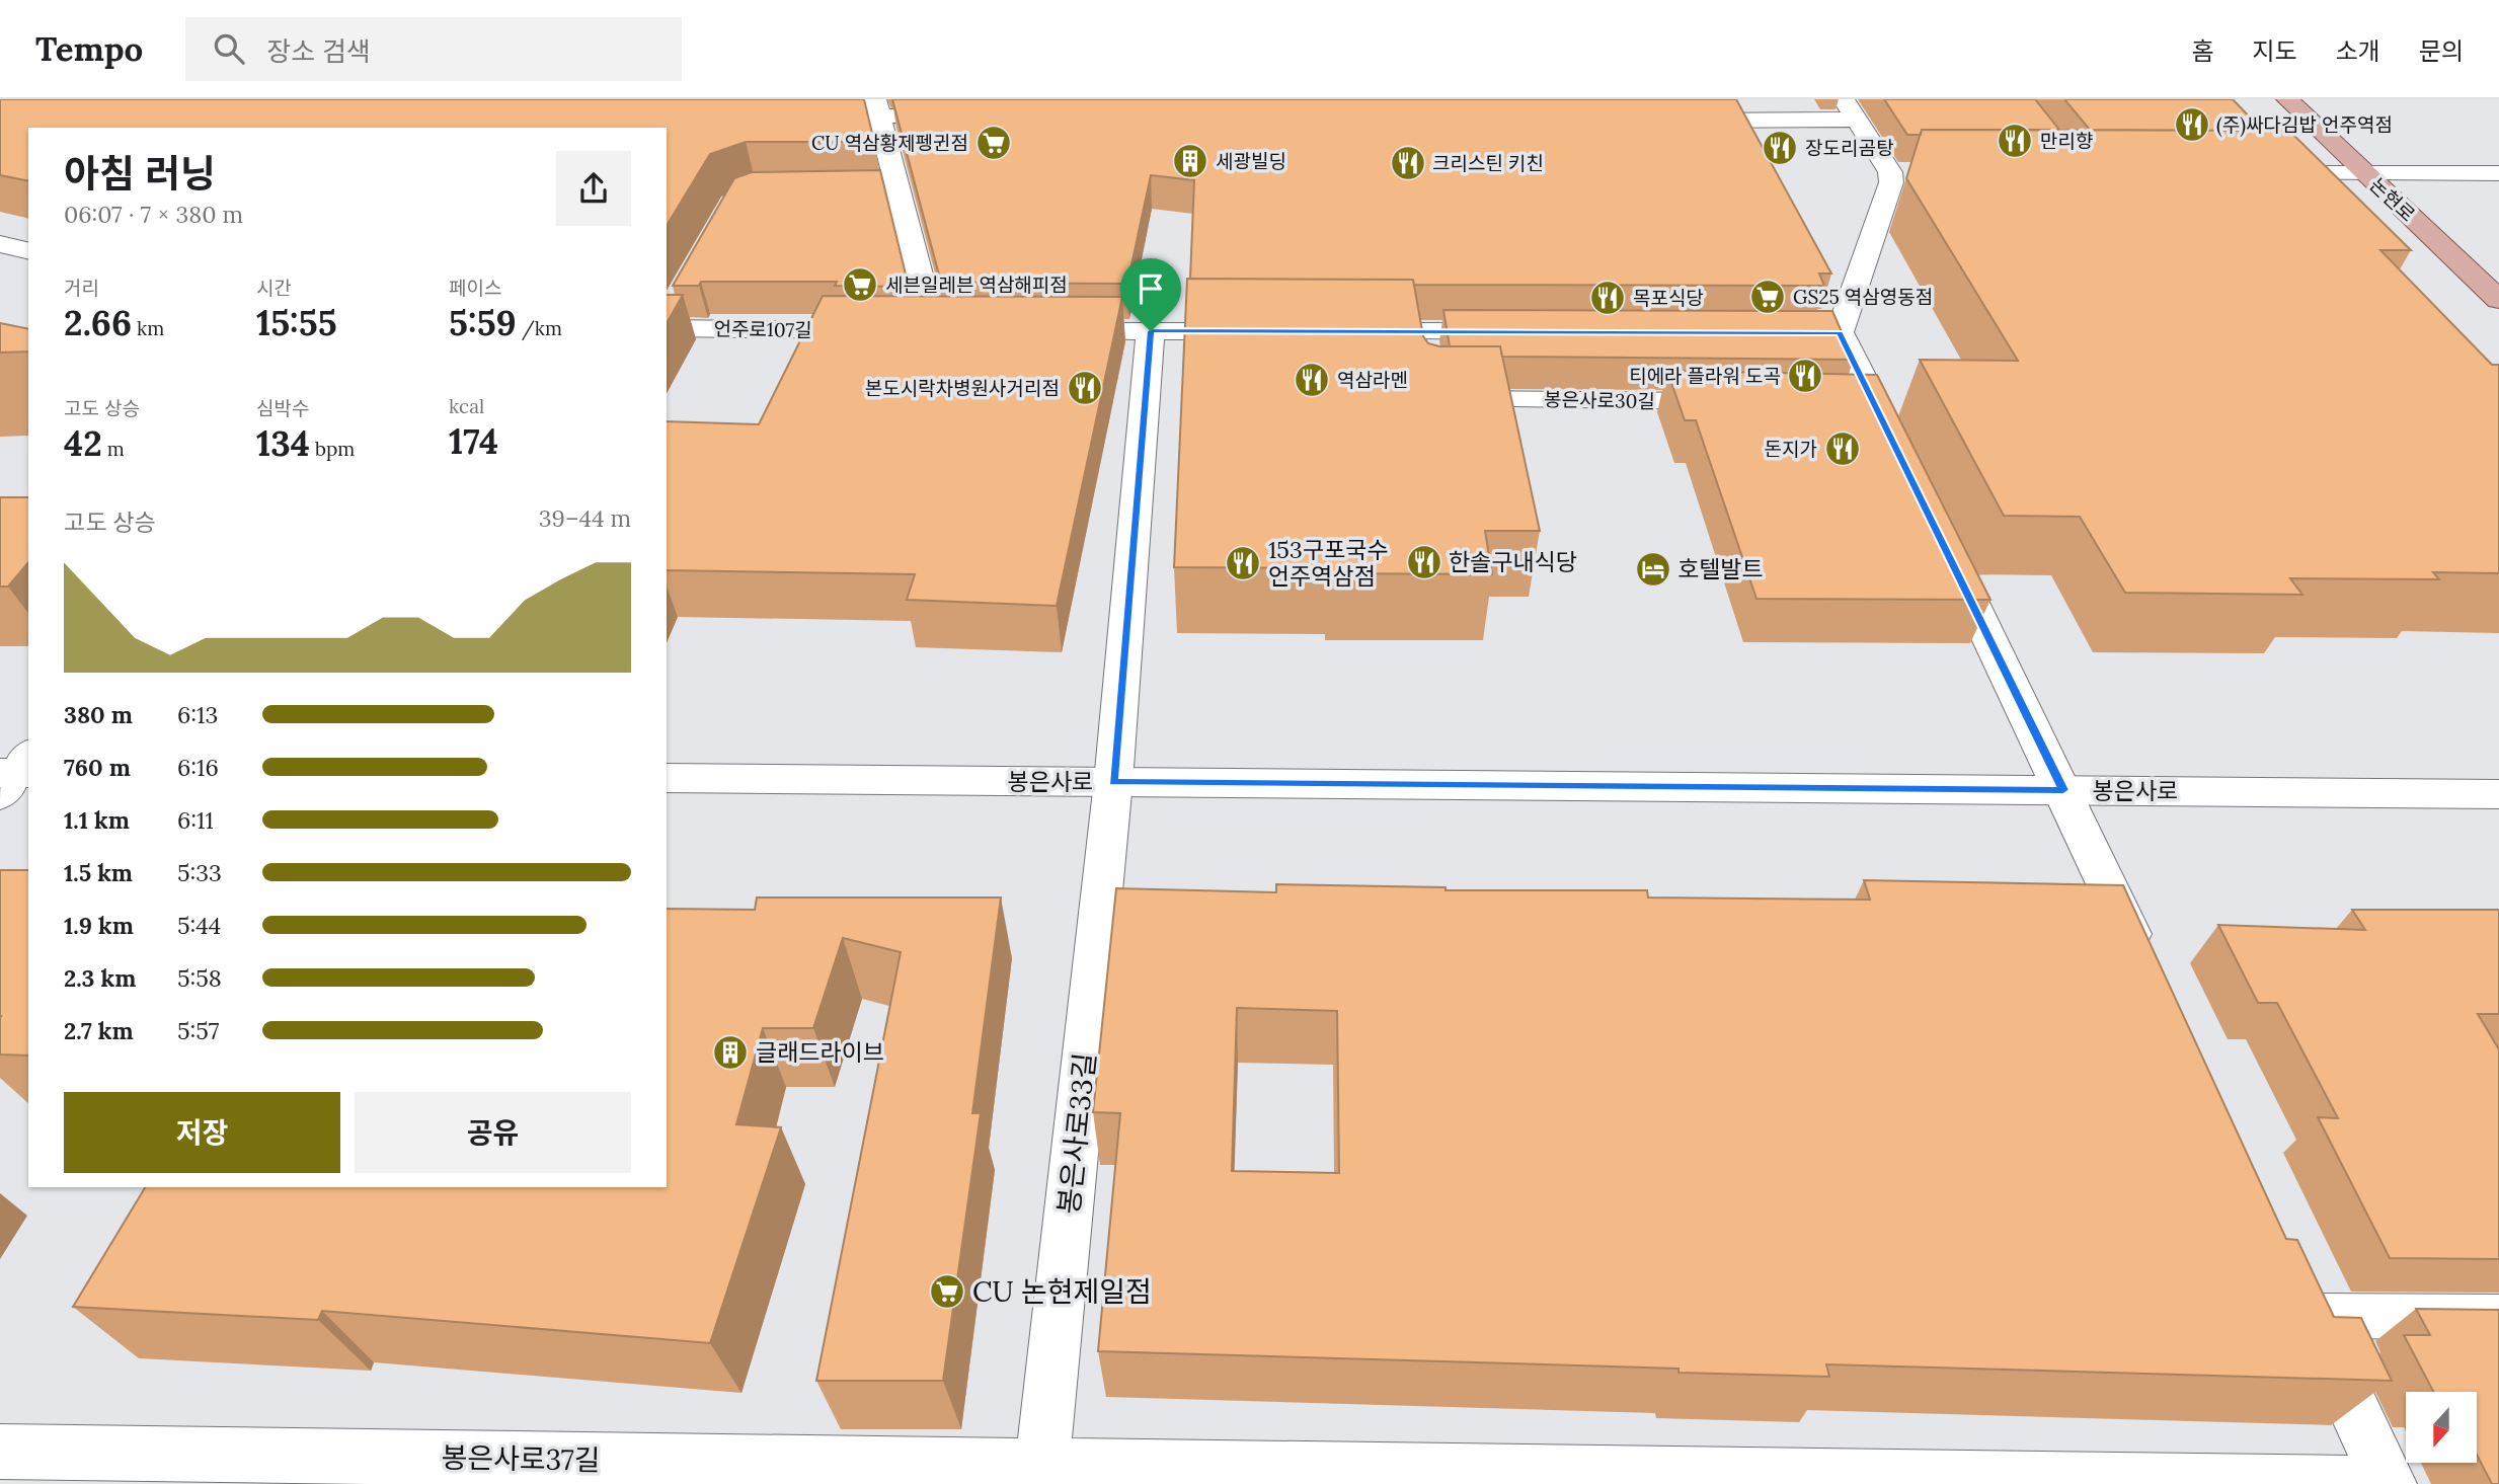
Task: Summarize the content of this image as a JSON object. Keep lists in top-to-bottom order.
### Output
{
  "streets": {
    "main road": ["논현로"],
    "street": [
      "언주로107길",
      "봉은사로",
      "봉은사로33길",
      "봉은사로37길"
    ],
    "lane": ["봉은사로30길"]
  },
  "crossings": [
    ["봉은사로", "봉은사로33길"],
    ["봉은사로33길", "봉은사로37길"]
  ],
  "places": {
    "restaurant": [
      "(주)싸다김밥 언주역점",
      "만리향",
      "장도리곰탕",
      "크리스틴 키친",
      "목포식당",
      "티에라 플라워 도곡",
      "역삼라멘",
      "본도시락차병원사거리점",
      "돈지가",
      "한솔구내식당",
      "153구포국수 언주역삼점"
    ],
    "supermarket": [
      "CU 역삼황제펭귄점",
      "세븐일레븐 역삼해피점",
      "GS25 역삼영동점",
      "CU 논현제일점"
    ],
    "building": ["세광빌딩", "글래드라이브"],
    "hotel": ["호텔발트"]
  },
  "north": "bottom",
  "page": {
    "header": "Tempo",
    "search": "장소 검색",
    "nav": [
      "홈",
      "지도",
      "소개",
      "문의"
    ],
    "heading": ["아침 러닝", "06:07 · 7 × 380 m"],
    "stats": [
      ["거리", "2.66 km"],
      ["시간", "15:55"],
      ["페이스", "5:59 /km"],
      ["고도 상승", "42 m"],
      ["심박수", "134 bpm"],
      ["kcal", "174"]
    ],
    "chart": ["고도 상승", "39–44 m"],
    "list": [
      {
        "name": "380 m",
        "note": "6:13"
      },
      {
        "name": "760 m",
        "note": "6:16"
      },
      {
        "name": "1.1 km",
        "note": "6:11"
      },
      {
        "name": "1.5 km",
        "note": "5:33"
      },
      {
        "name": "1.9 km",
        "note": "5:44"
      },
      {
        "name": "2.3 km",
        "note": "5:58"
      },
      {
        "name": "2.7 km",
        "note": "5:57"
      }
    ],
    "buttons": ["저장", "공유"]
  }
}
